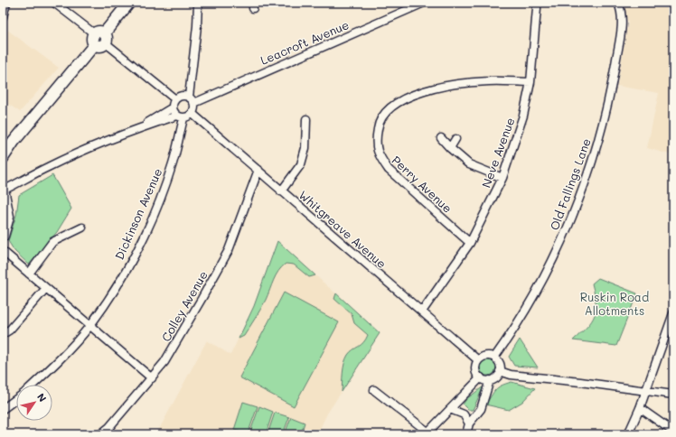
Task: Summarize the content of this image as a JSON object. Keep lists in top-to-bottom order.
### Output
{
  "streets": {
    "street": [
      "Leacroft Avenue",
      "Neve Avenue",
      "Perry Avenue",
      "Old Fallings Lane",
      "Dickinson Avenue",
      "Whitgreave Avenue",
      "Colley Avenue"
    ]
  },
  "crossings": [
    ["Leacroft Avenue", "Dickinson Avenue"],
    ["Leacroft Avenue", "Whitgreave Avenue"],
    ["Neve Avenue", "Perry Avenue"],
    ["Neve Avenue", "Whitgreave Avenue"],
    ["Old Fallings Lane", "Whitgreave Avenue"],
    ["Dickinson Avenue", "Whitgreave Avenue"],
    ["Whitgreave Avenue", "Colley Avenue"]
  ],
  "parks": ["Ruskin Road Allotments"],
  "north": "top right"
}
